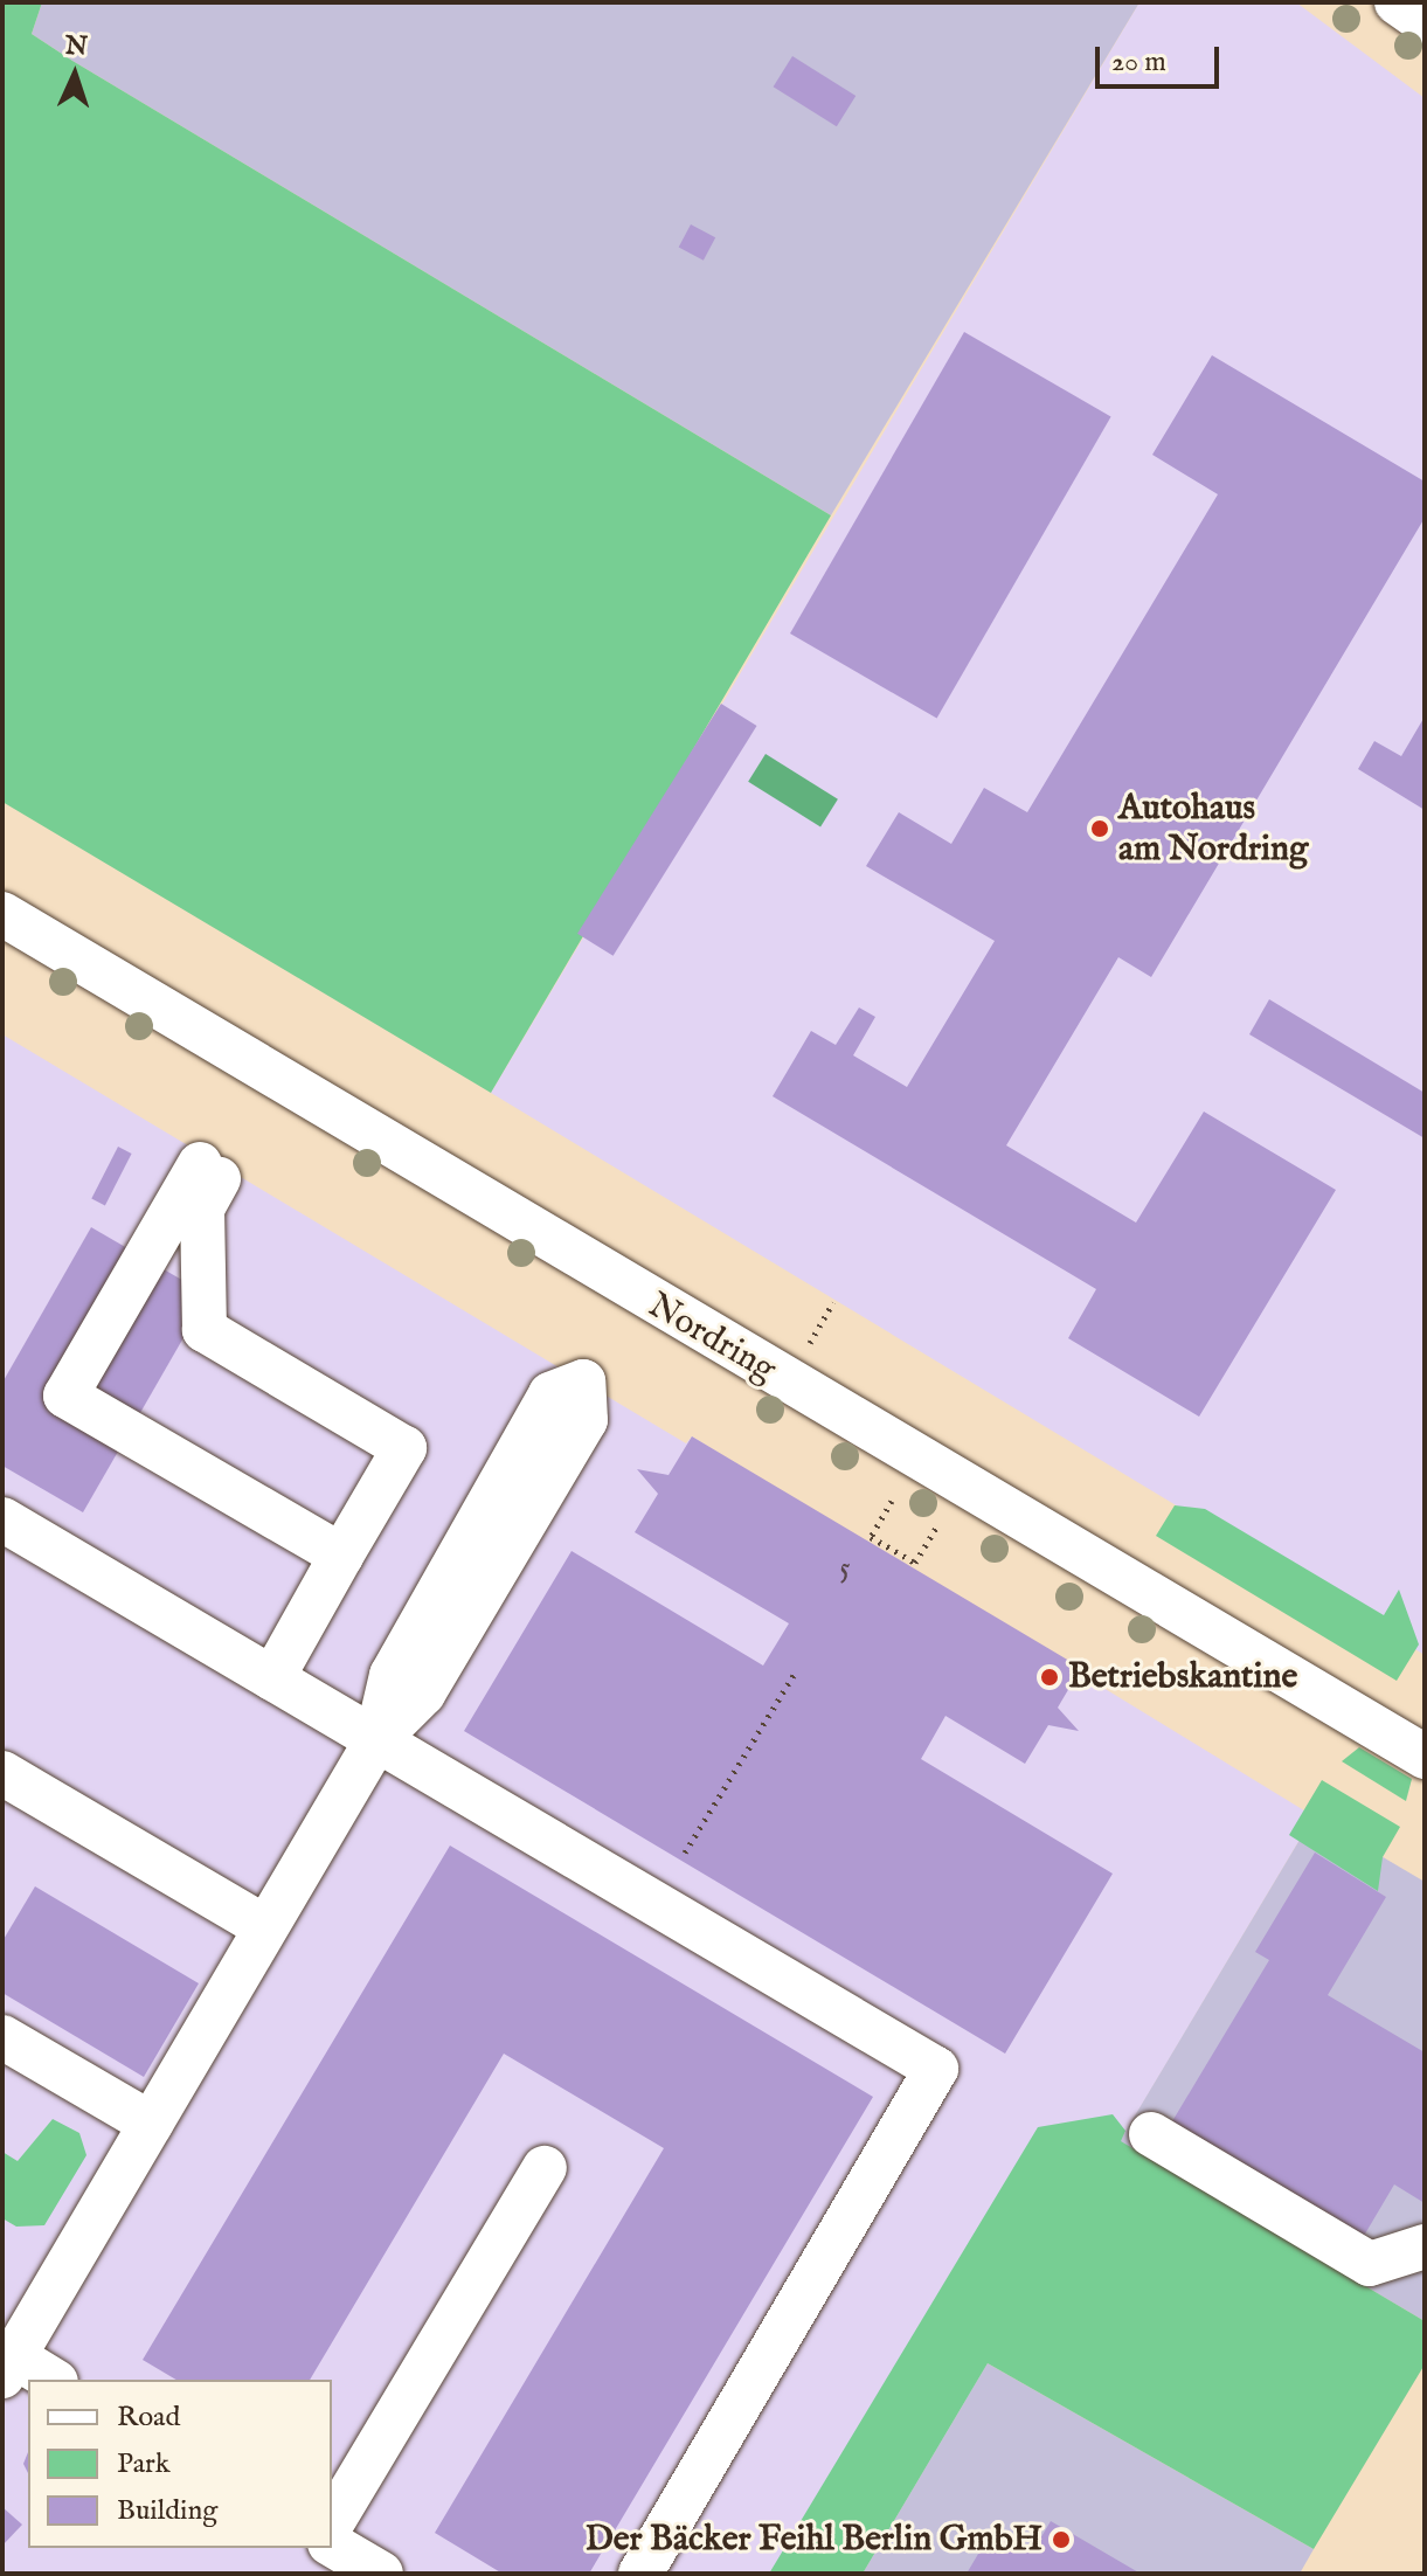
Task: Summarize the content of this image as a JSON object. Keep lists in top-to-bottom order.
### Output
{
  "streets": {
    "street": ["Nordring"]
  },
  "places": ["Autohaus am Nordring", "Betriebskantine", "Der Bäcker Feihl Berlin GmbH"],
  "house_numbers": ["5"],
  "legend": ["Road", "Park", "Building"],
  "scale_bar": "20 m",
  "north": "top"
}
